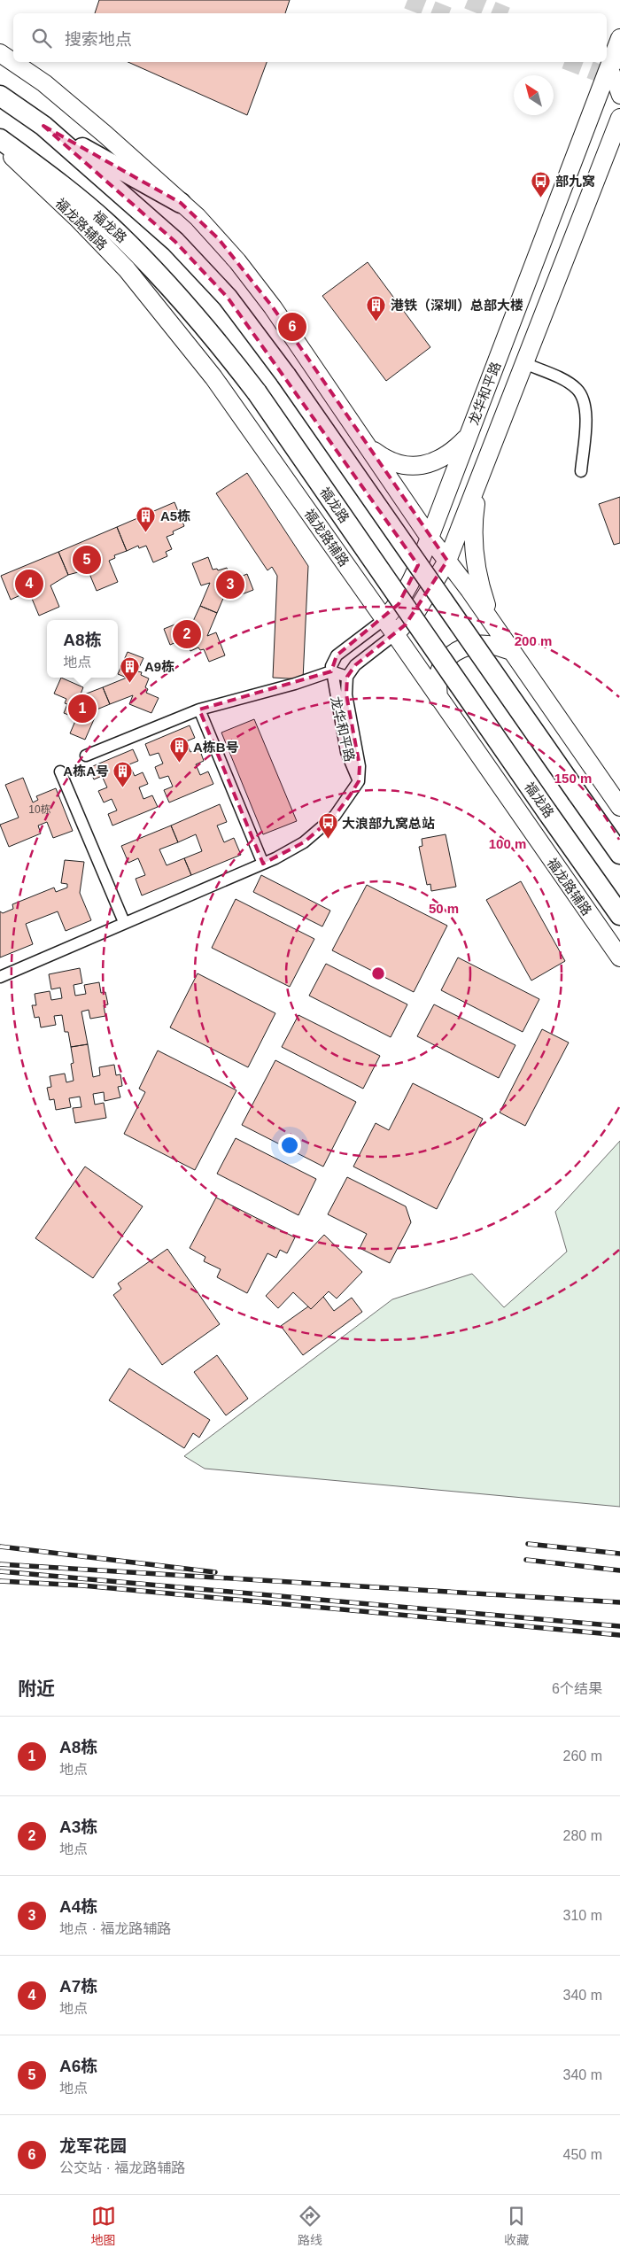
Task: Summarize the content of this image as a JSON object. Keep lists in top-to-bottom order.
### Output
{
  "streets": {
    "highway": ["福龙路"],
    "main road": ["福龙路辅路", "龙华和平路"]
  },
  "crossings": [
    ["福龙路辅路", "龙华和平路"]
  ],
  "places": {
    "bus stop": ["部九窝", "大浪部九窝总站"],
    "building": [
      "港铁（深圳）总部大楼",
      "A5栋",
      "A9栋",
      "A栋B号",
      "A栋A号"
    ]
  },
  "house_numbers": ["10栋"],
  "north": "top left",
  "page": {
    "search": "搜索地点",
    "pins": [
      "6",
      "5",
      "4",
      "3",
      "2",
      "1"
    ],
    "popup": ["A8栋", "地点"],
    "heading": ["附近", "6个结果"],
    "list": [
      {
        "mark": "1",
        "name": "A8栋",
        "note": "地点",
        "value": "260 m"
      },
      {
        "mark": "2",
        "name": "A3栋",
        "note": "地点",
        "value": "280 m"
      },
      {
        "mark": "3",
        "name": "A4栋",
        "note": "地点 · 福龙路辅路",
        "value": "310 m"
      },
      {
        "mark": "4",
        "name": "A7栋",
        "note": "地点",
        "value": "340 m"
      },
      {
        "mark": "5",
        "name": "A6栋",
        "note": "地点",
        "value": "340 m"
      },
      {
        "mark": "6",
        "name": "龙军花园",
        "note": "公交站 · 福龙路辅路",
        "value": "450 m"
      }
    ],
    "nav": ["地图", "路线", "收藏"]
  },
  "rings": [
    "200 m",
    "150 m",
    "100 m",
    "50 m"
  ]
}
